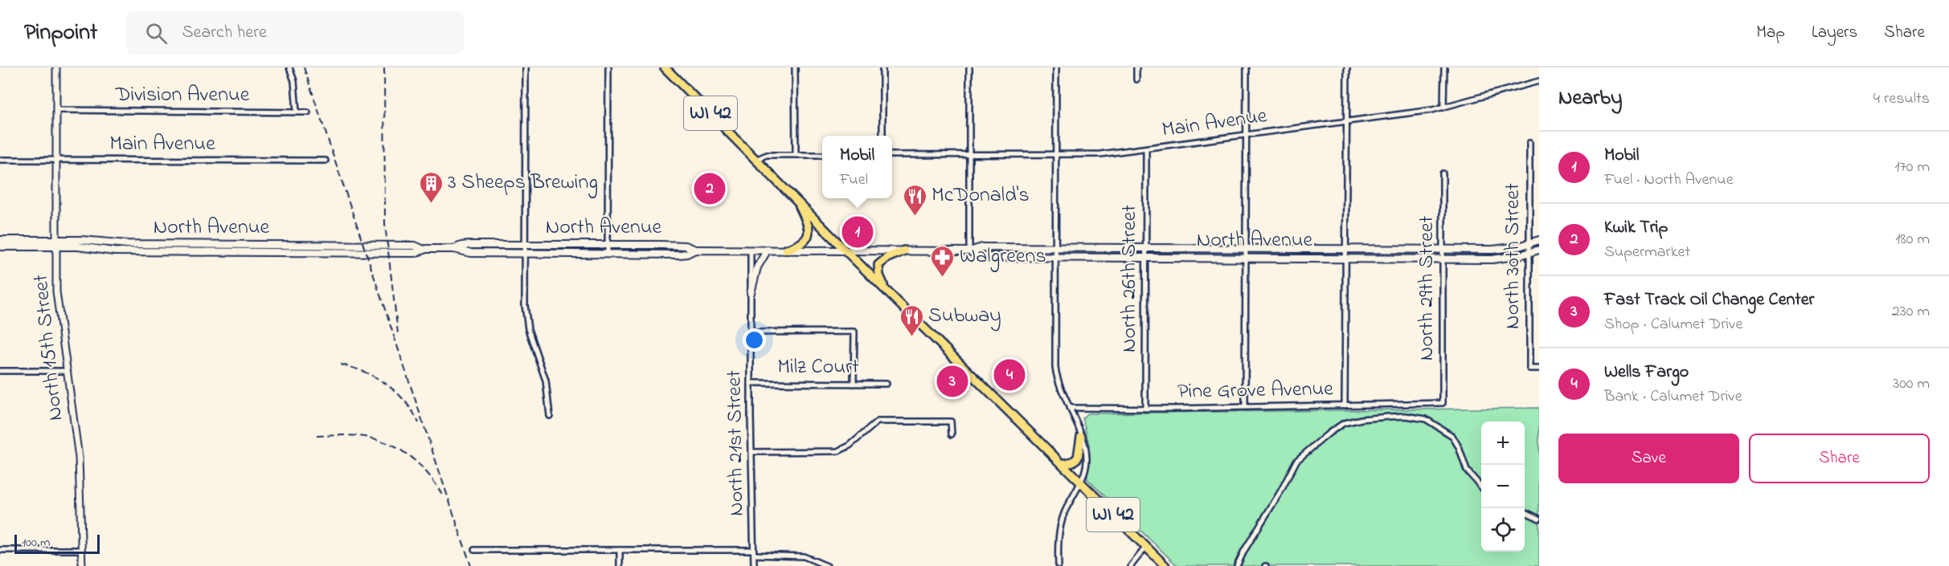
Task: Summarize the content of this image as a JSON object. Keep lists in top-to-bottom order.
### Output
{
  "streets": {
    "main road": ["WI 42", "North Avenue"],
    "street": [
      "Division Avenue",
      "Main Avenue",
      "North 30th Street",
      "North 26th Street",
      "North 29th Street",
      "North 15th Street",
      "Milz Court",
      "Pine Grove Avenue",
      "North 21st Street"
    ]
  },
  "crossings": [
    ["Division Avenue", "North 15th Street"],
    ["WI 42", "North Avenue"],
    ["Main Avenue", "North 26th Street"],
    ["Main Avenue", "North 15th Street"],
    ["North Avenue", "North 30th Street"],
    ["North Avenue", "North 26th Street"],
    ["North Avenue", "North 29th Street"],
    ["North Avenue", "North 15th Street"],
    ["North Avenue", "North 21st Street"],
    ["North 26th Street", "Pine Grove Avenue"],
    ["North 29th Street", "Pine Grove Avenue"],
    ["Milz Court", "North 21st Street"]
  ],
  "places": {
    "building": ["3 Sheeps Brewing"],
    "restaurant": ["McDonald's", "Subway"],
    "pharmacy": ["Walgreens"]
  },
  "scale_bar": "100 m",
  "page": {
    "header": "Pinpoint",
    "search": "Search here",
    "nav": ["Map", "Layers", "Share"],
    "heading": ["Nearby", "4 results"],
    "list": [
      {
        "mark": "1",
        "name": "Mobil",
        "note": "Fuel · North Avenue",
        "value": "170 m"
      },
      {
        "mark": "2",
        "name": "Kwik Trip",
        "note": "Supermarket",
        "value": "180 m"
      },
      {
        "mark": "3",
        "name": "Fast Track Oil Change Center",
        "note": "Shop · Calumet Drive",
        "value": "230 m"
      },
      {
        "mark": "4",
        "name": "Wells Fargo",
        "note": "Bank · Calumet Drive",
        "value": "300 m"
      }
    ],
    "popup": ["Mobil", "Fuel"],
    "pins": [
      "2",
      "1",
      "4",
      "3"
    ],
    "buttons": ["Save", "Share"],
    "map_buttons": ["+", "−"],
    "scale": "100 m"
  }
}
